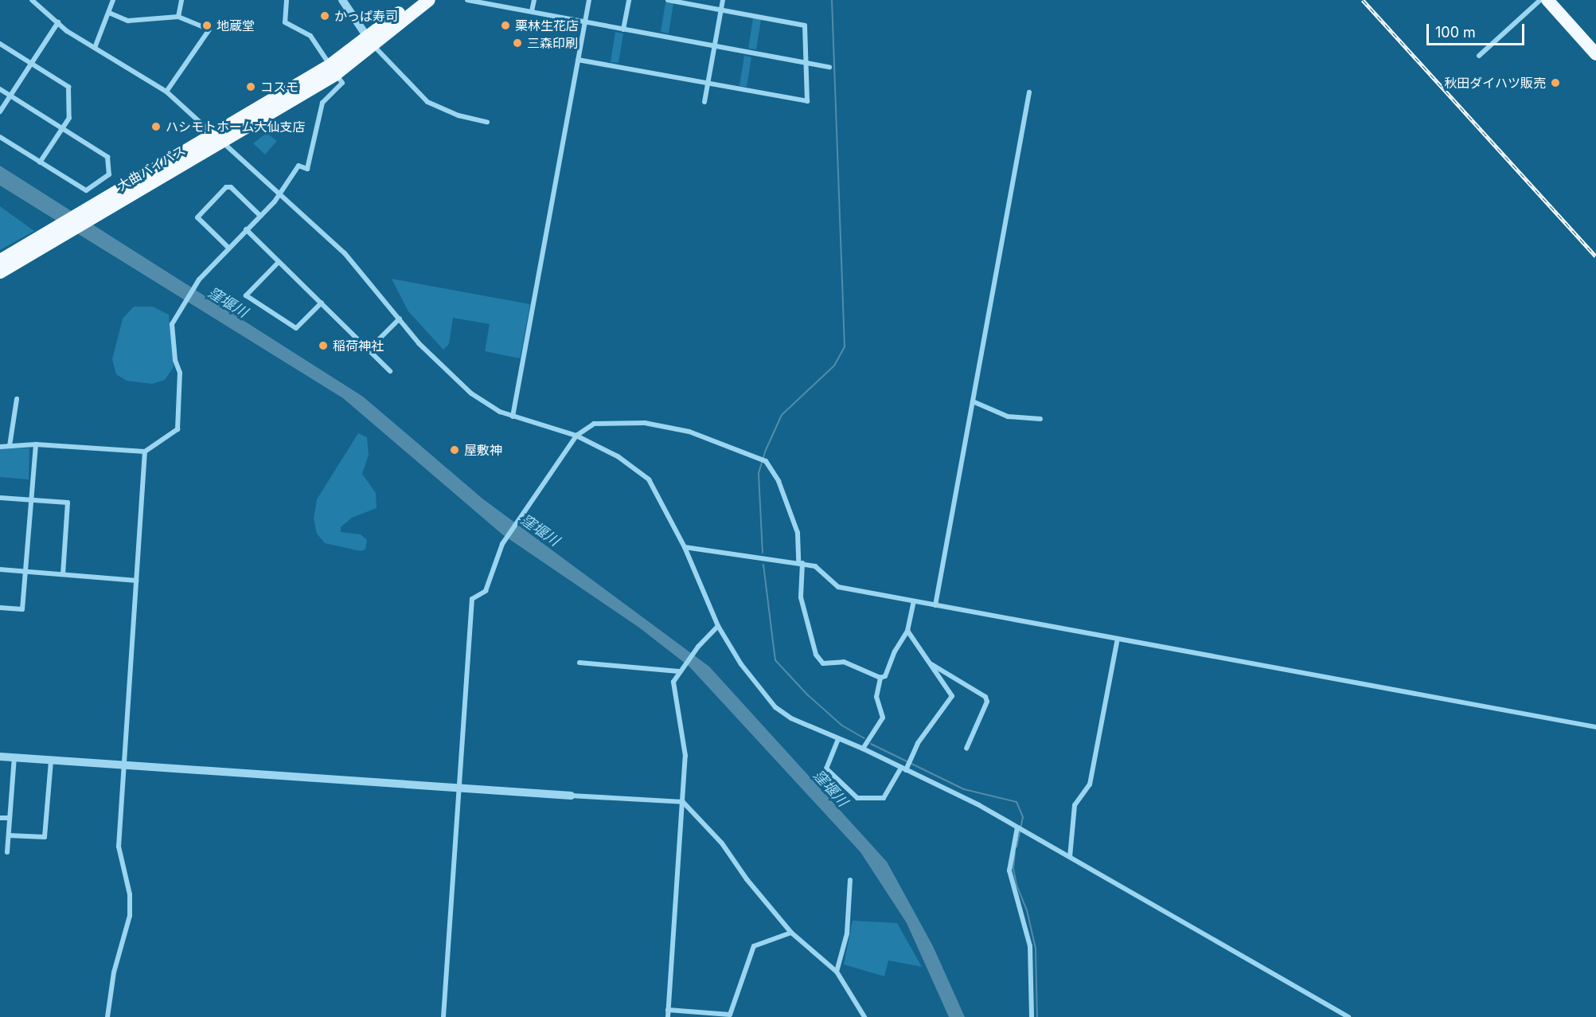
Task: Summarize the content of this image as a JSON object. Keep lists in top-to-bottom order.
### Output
{
  "streets": {
    "highway": ["大曲バイパス"]
  },
  "water": ["窪堰川"],
  "places": [
    "かっぱ寿司",
    "地蔵堂",
    "栗林生花店",
    "三森印刷",
    "秋田ダイハツ販売",
    "コスモ",
    "ハシモトホーム大仙支店",
    "稲荷神社",
    "屋敷神"
  ],
  "scale_bar": "100 m"
}
